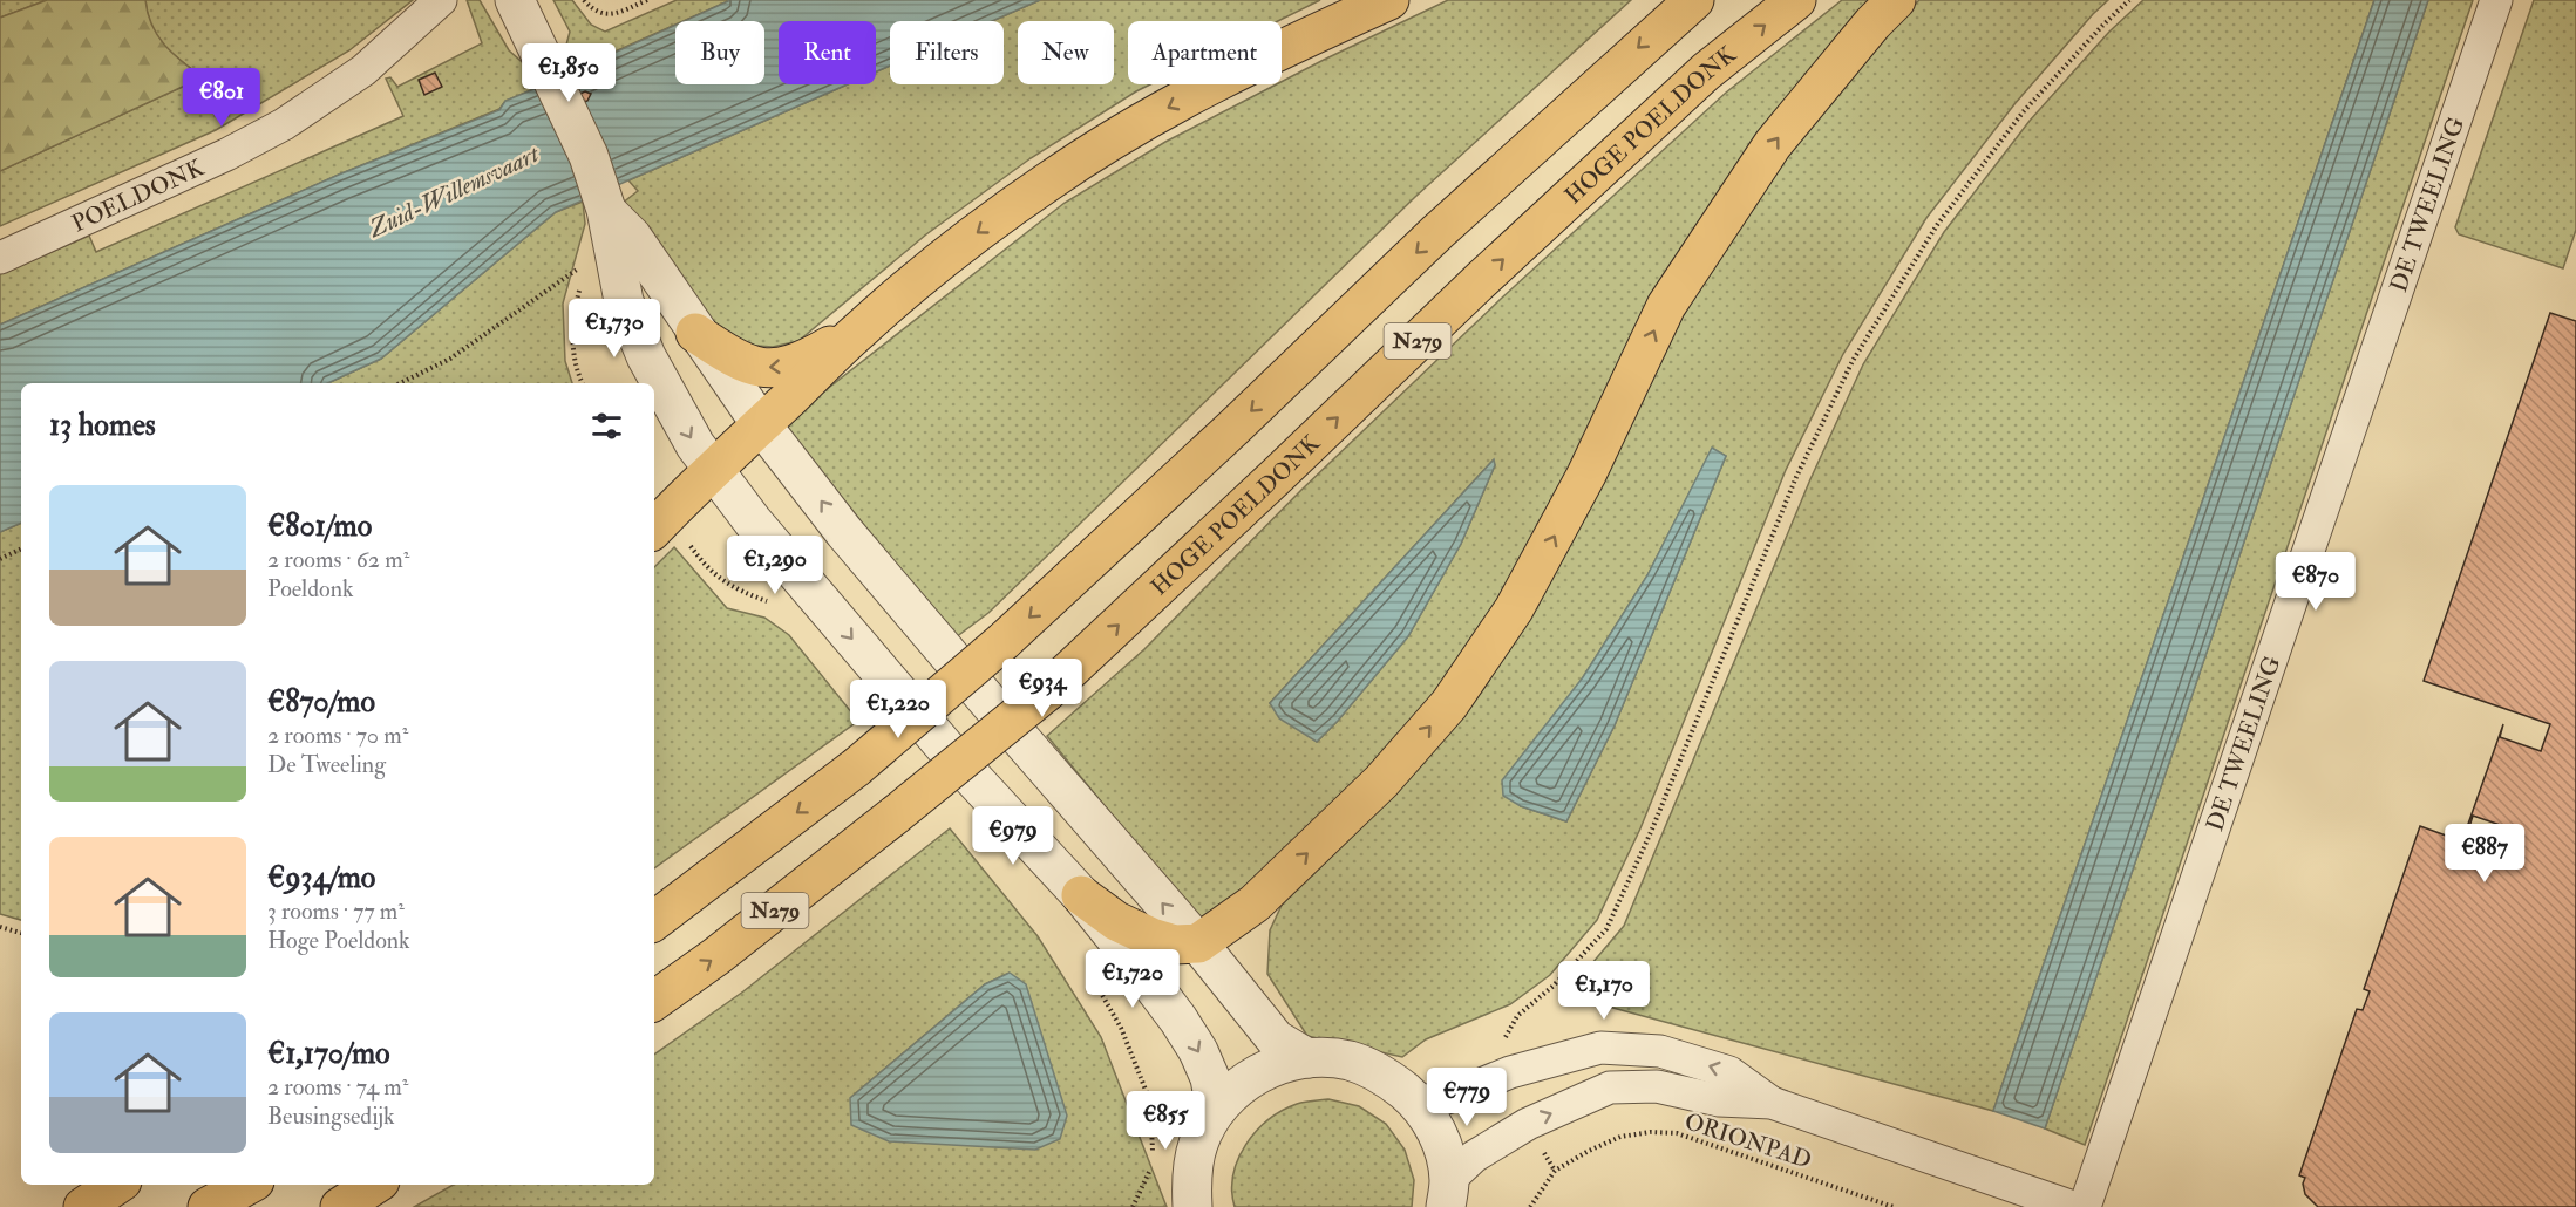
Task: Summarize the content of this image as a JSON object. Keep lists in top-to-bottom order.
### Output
{
  "streets": {
    "highway": ["HOGE POELDONK", "N279"],
    "street": ["POELDONK", "DE TWEELING"],
    "path": ["ORIONPAD"]
  },
  "water": ["Zuid-Willemsvaart"],
  "page": {
    "chip": [
      "Buy",
      "Rent",
      "Filters",
      "New",
      "Apartment"
    ],
    "price": [
      "€1,850",
      "€801",
      "€1,730",
      "€1,290",
      "€870",
      "€934",
      "€1,220",
      "€979",
      "€887",
      "€1,720",
      "€1,170",
      "€779",
      "€855"
    ],
    "heading": "13 homes",
    "list": [
      {
        "name": "€801/mo",
        "note": "2 rooms · 62 m² · Poeldonk"
      },
      {
        "name": "€870/mo",
        "note": "2 rooms · 70 m² · De Tweeling"
      },
      {
        "name": "€934/mo",
        "note": "3 rooms · 77 m² · Hoge Poeldonk"
      },
      {
        "name": "€1,170/mo",
        "note": "2 rooms · 74 m² · Beusingsedijk"
      }
    ]
  }
}
